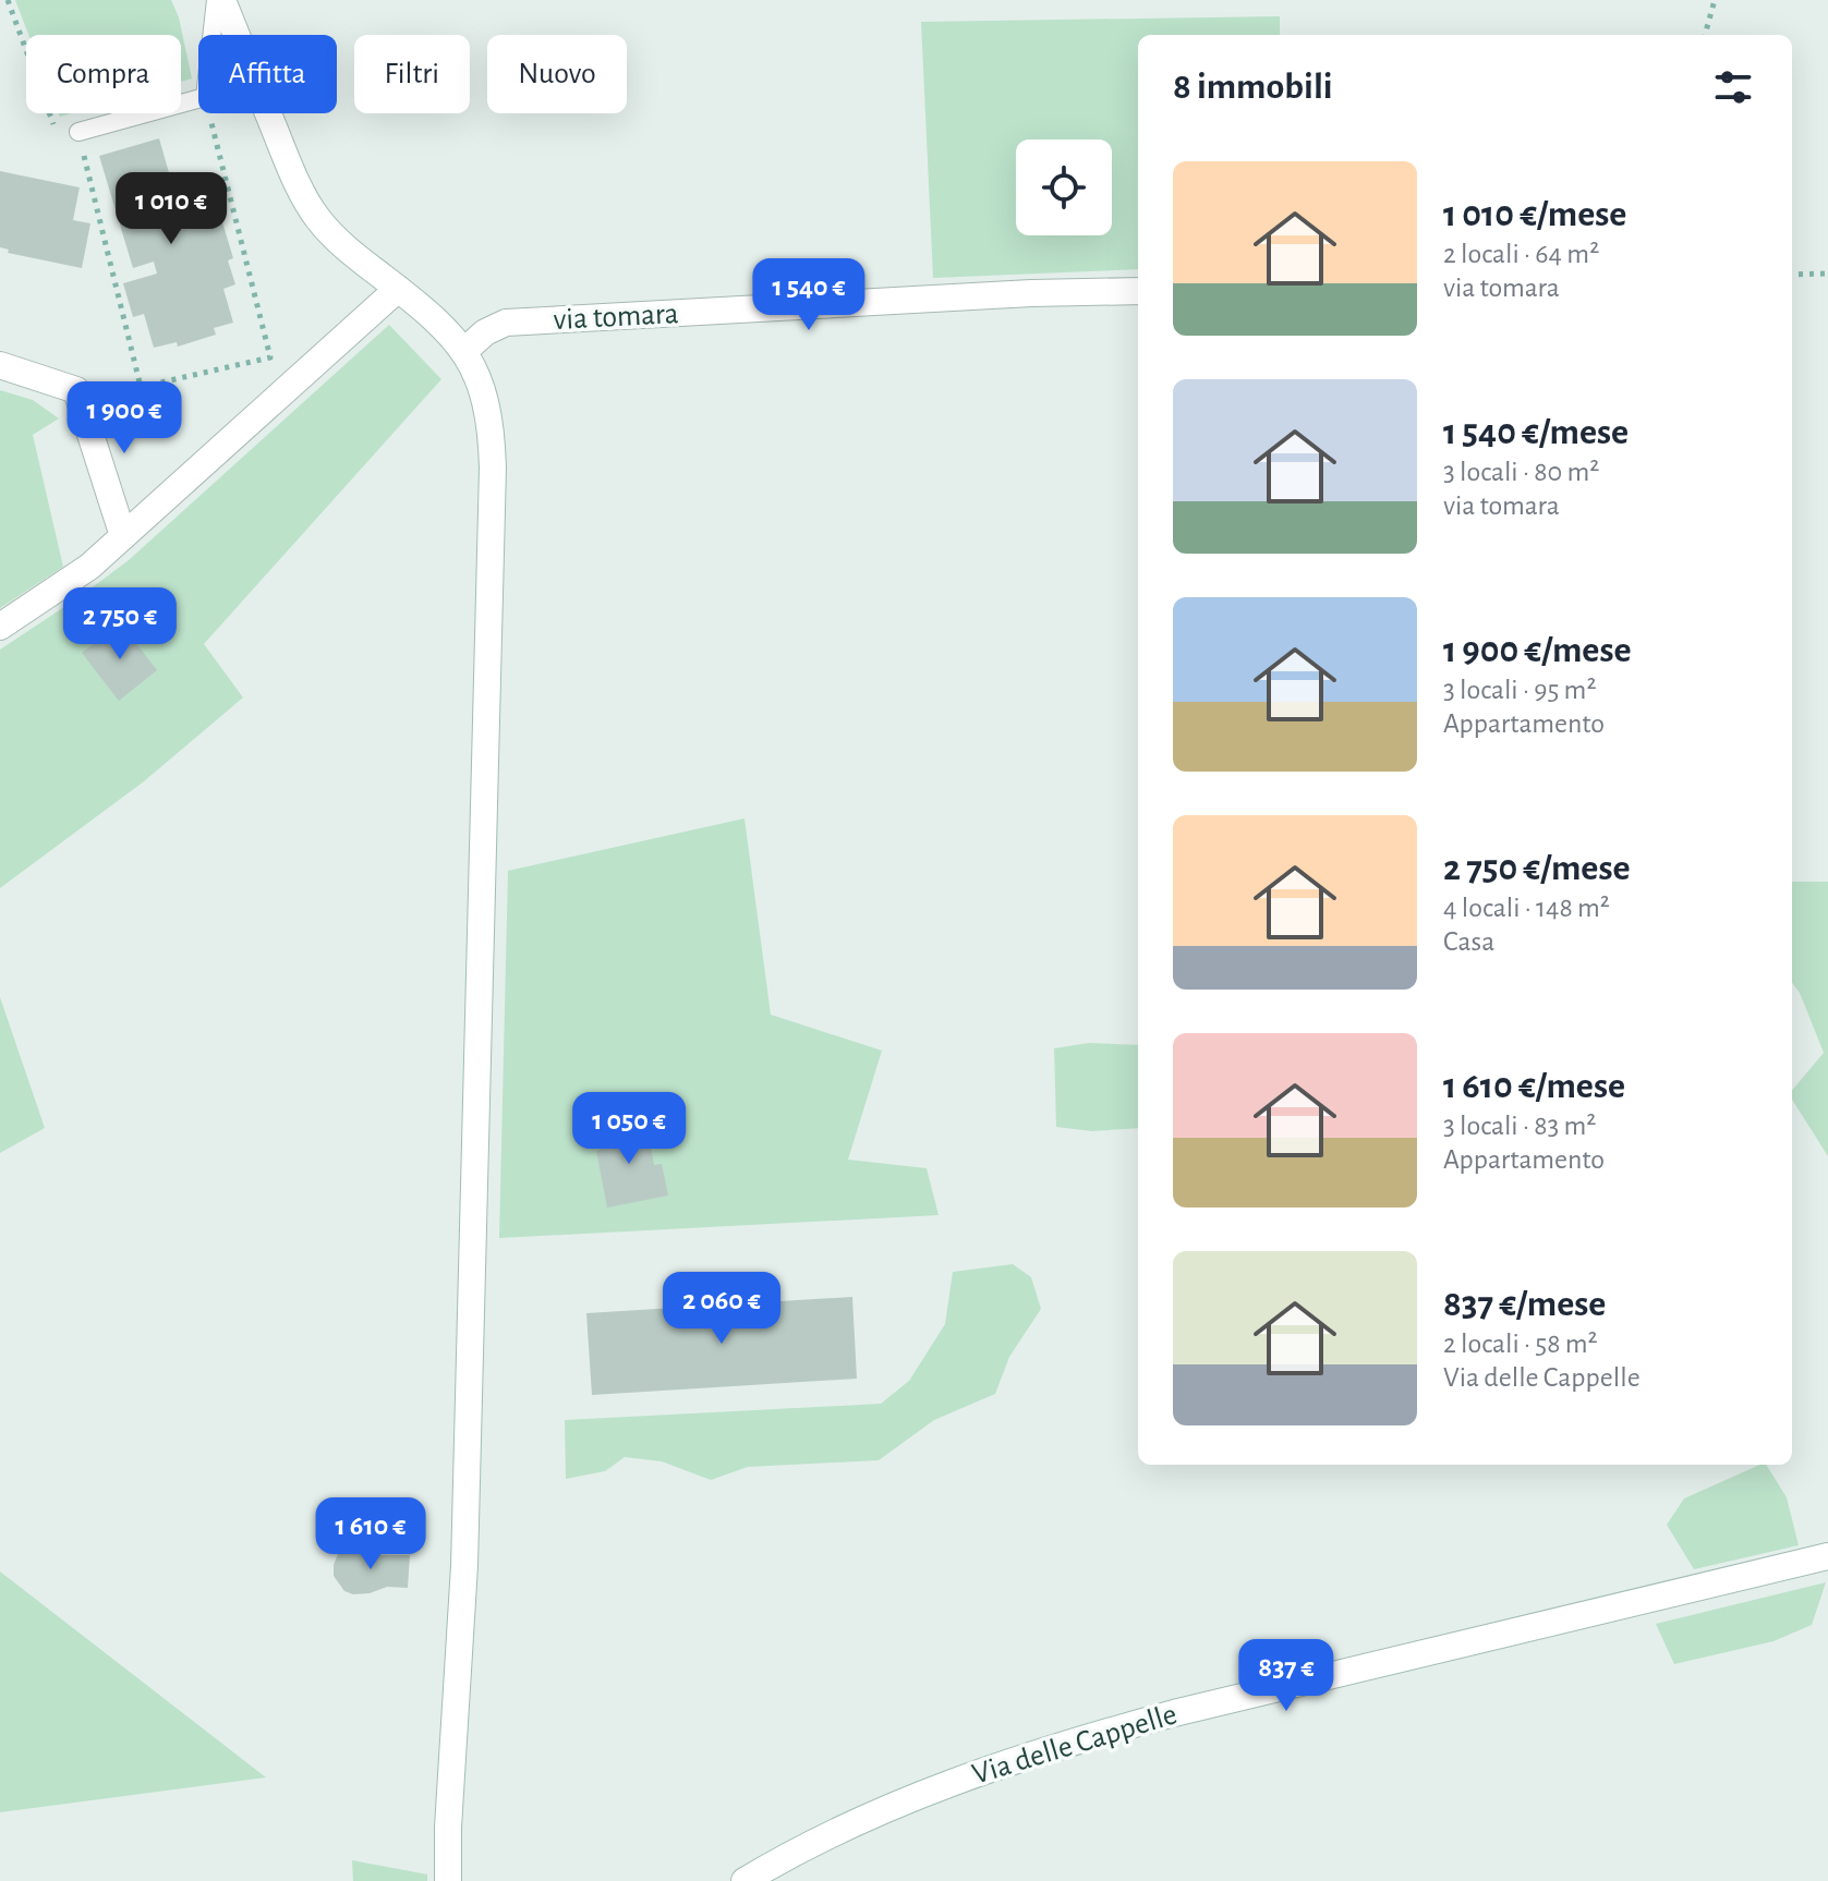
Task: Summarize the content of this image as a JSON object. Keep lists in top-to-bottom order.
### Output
{
  "streets": {
    "street": ["via tomara", "Via delle Cappelle"]
  },
  "page": {
    "chip": [
      "Compra",
      "Affitta",
      "Filtri",
      "Nuovo"
    ],
    "heading": "8 immobili",
    "list": [
      {
        "name": "1 010 €/mese",
        "note": "2 locali · 64 m² · via tomara"
      },
      {
        "name": "1 540 €/mese",
        "note": "3 locali · 80 m² · via tomara"
      },
      {
        "name": "1 900 €/mese",
        "note": "3 locali · 95 m² · Appartamento"
      },
      {
        "name": "2 750 €/mese",
        "note": "4 locali · 148 m² · Casa"
      },
      {
        "name": "1 610 €/mese",
        "note": "3 locali · 83 m² · Appartamento"
      },
      {
        "name": "837 €/mese",
        "note": "2 locali · 58 m² · Via delle Cappelle"
      }
    ],
    "price": [
      "1 010 €",
      "1 540 €",
      "1 900 €",
      "2 750 €",
      "1 050 €",
      "2 060 €",
      "1 610 €",
      "837 €"
    ]
  }
}
